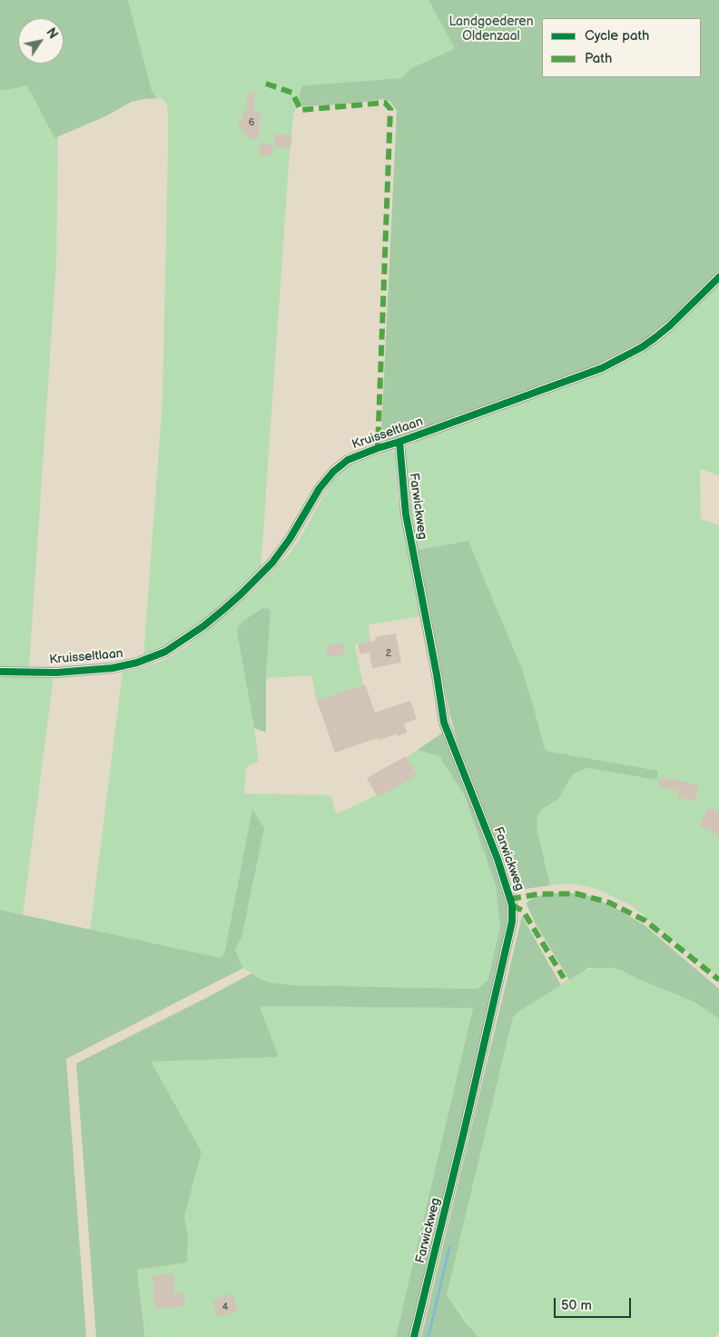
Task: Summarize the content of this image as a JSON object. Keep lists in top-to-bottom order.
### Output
{
  "streets": {
    "street": ["Kruisseltlaan", "Farwickweg"]
  },
  "crossings": [
    ["Kruisseltlaan", "Farwickweg"]
  ],
  "parks": ["Landgoederen Oldenzaal"],
  "house_numbers": ["6", "2", "4"],
  "legend": ["Cycle path", "Path"],
  "scale_bar": "50 m",
  "north": "top right"
}
